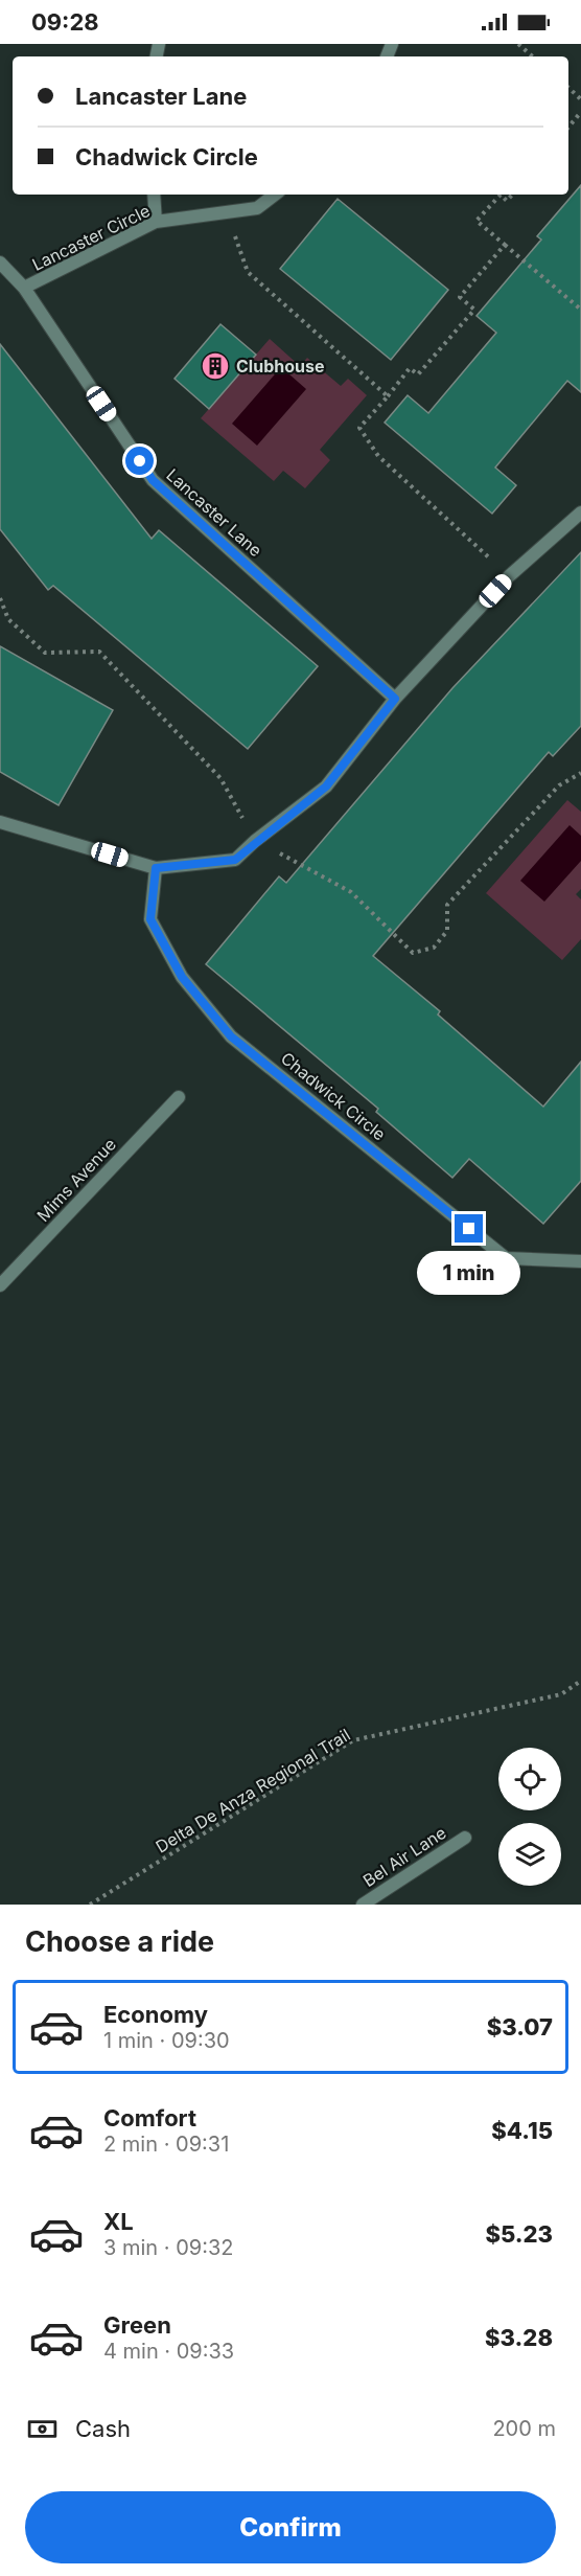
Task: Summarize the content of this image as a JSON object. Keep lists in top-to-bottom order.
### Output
{
  "streets": {
    "street": [
      "Lancaster Circle",
      "Lancaster Lane",
      "Chadwick Circle",
      "Mims Avenue",
      "Bel Air Lane"
    ],
    "path": ["Delta De Anza Regional Trail"]
  },
  "crossings": [
    ["Lancaster Circle", "Lancaster Lane"]
  ],
  "places": {
    "building": ["Clubhouse"]
  },
  "page": {
    "status": "09:28",
    "banner": ["Lancaster Lane", "Chadwick Circle"],
    "bubble": "1 min",
    "heading": "Choose a ride",
    "list": [
      {
        "name": "Economy",
        "note": "1 min · 09:30",
        "value": "$3.07"
      },
      {
        "name": "Comfort",
        "note": "2 min · 09:31",
        "value": "$4.15"
      },
      {
        "name": "XL",
        "note": "3 min · 09:32",
        "value": "$5.23"
      },
      {
        "name": "Green",
        "note": "4 min · 09:33",
        "value": "$3.28"
      }
    ],
    "pay": ["Cash", "200 m"],
    "buttons": "Confirm"
  }
}
